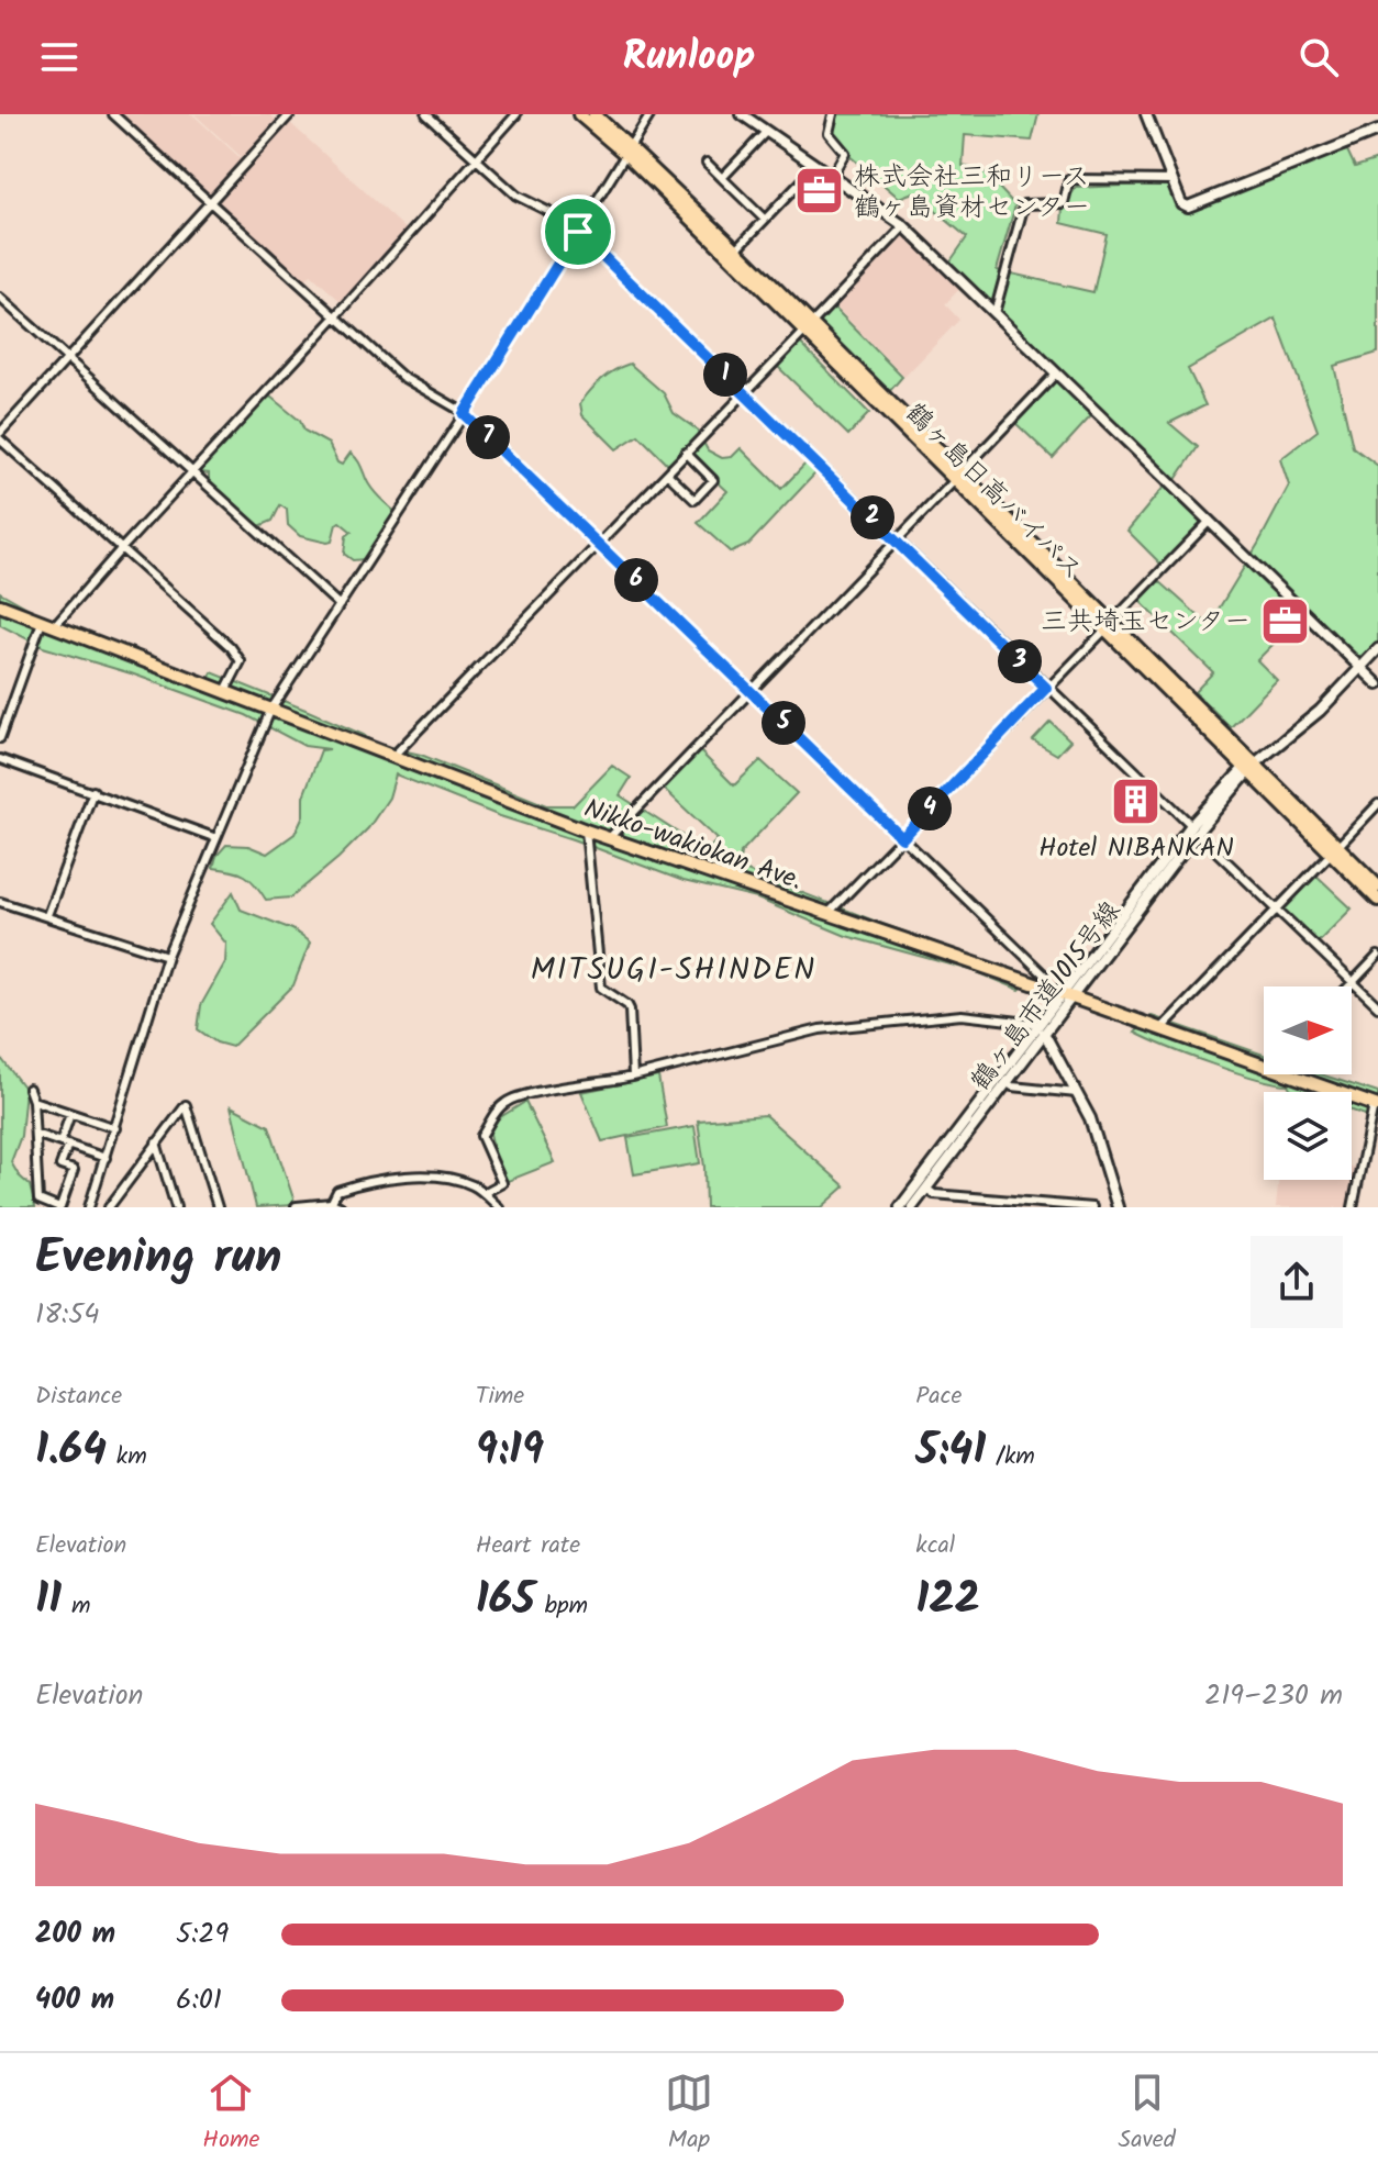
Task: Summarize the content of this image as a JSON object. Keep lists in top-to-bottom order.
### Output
{
  "streets": {
    "highway": ["鶴ヶ島日高バイパス", "Nikko-wakiokan Ave."],
    "street": ["鶴ヶ島市道1015号線"]
  },
  "crossings": [
    ["鶴ヶ島日高バイパス", "鶴ヶ島市道1015号線"],
    ["Nikko-wakiokan Ave.", "鶴ヶ島市道1015号線"]
  ],
  "districts": ["MITSUGI-SHINDEN"],
  "places": {
    "office": ["株式会社三和リース 鶴ヶ島資材センター", "三共埼玉センター"],
    "building": ["Hotel NIBANKAN"]
  },
  "north": "right",
  "page": {
    "header": "Runloop",
    "pins": [
      "1",
      "7",
      "2",
      "6",
      "3",
      "5",
      "4"
    ],
    "heading": ["Evening run", "18:54"],
    "stats": [
      ["Distance", "1.64 km"],
      ["Time", "9:19"],
      ["Pace", "5:41 /km"],
      ["Elevation", "11 m"],
      ["Heart rate", "165 bpm"],
      ["kcal", "122"]
    ],
    "chart": ["Elevation", "219–230 m"],
    "list": [
      {
        "name": "200 m",
        "note": "5:29"
      },
      {
        "name": "400 m",
        "note": "6:01"
      }
    ],
    "tabs": ["Home", "Map", "Saved"]
  }
}
